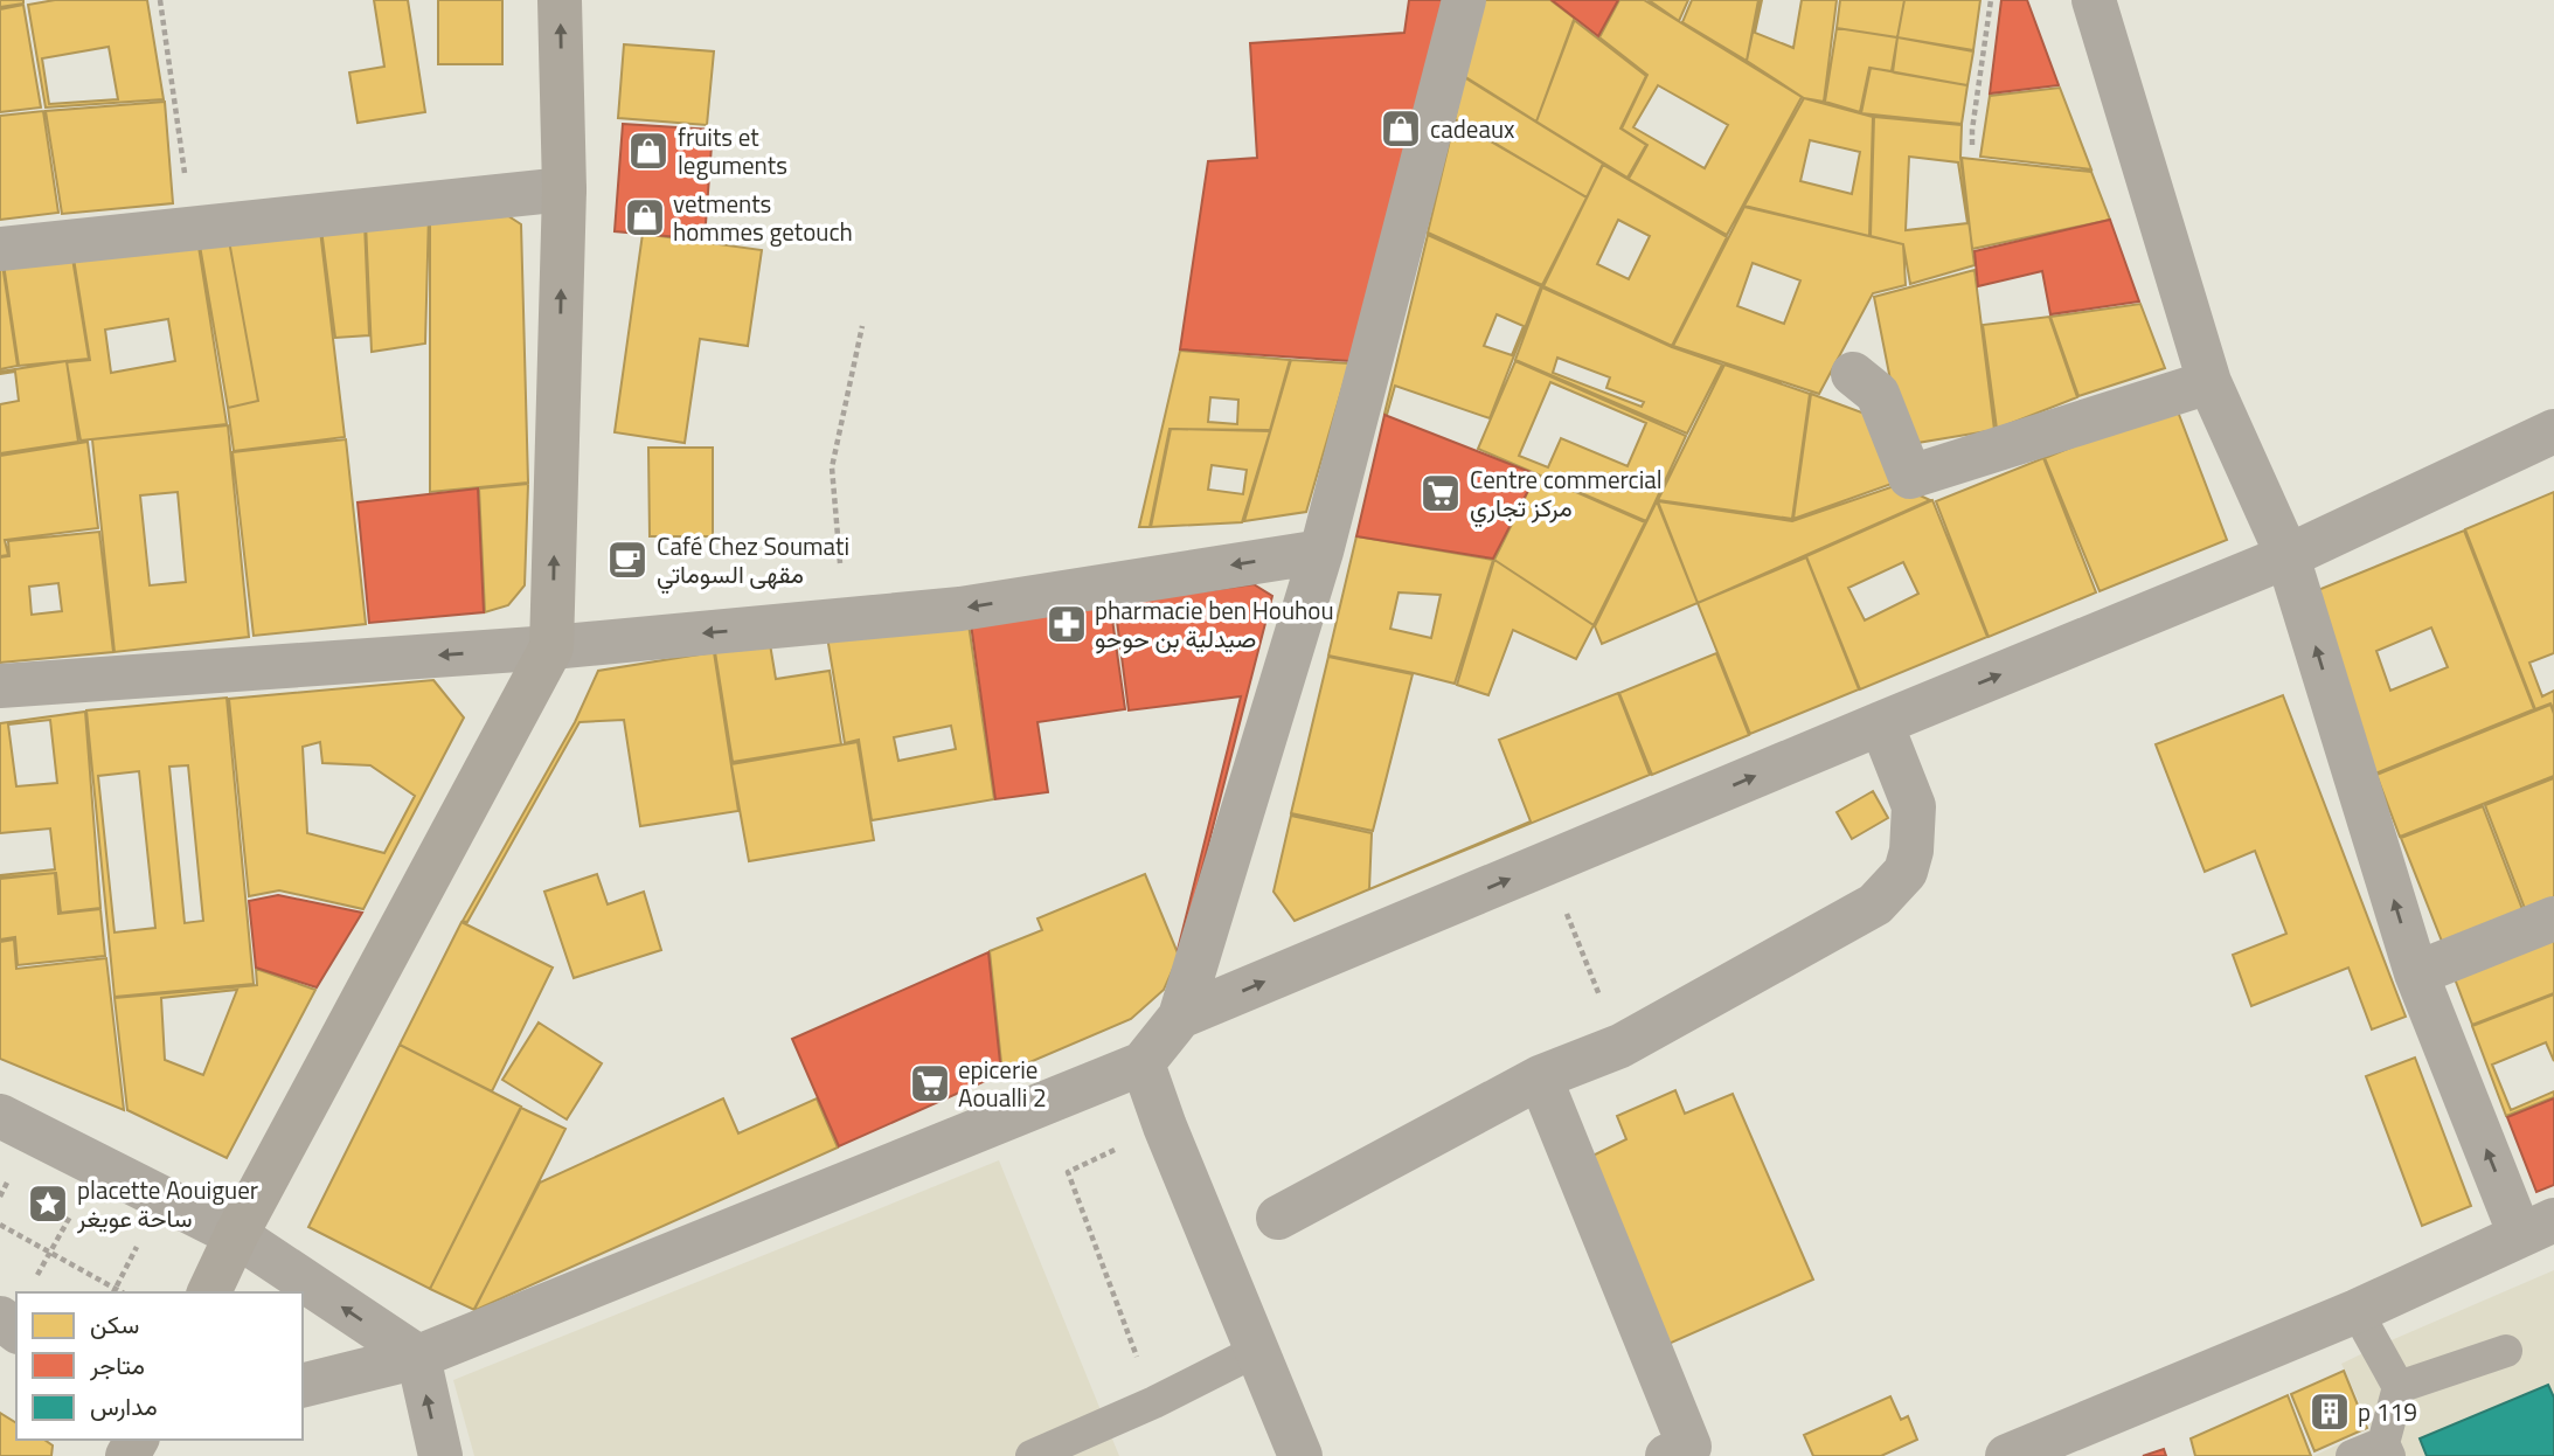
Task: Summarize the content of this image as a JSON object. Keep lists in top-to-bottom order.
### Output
{
  "places": {
    "shop": ["cadeaux", "fruits et leguments", "vetments hommes getouch"],
    "supermarket": ["Centre commercial مركز تجاري", "epicerie Aoualli 2"],
    "cafe": ["Café Chez Soumati مقهى السوماتي"],
    "pharmacy": ["pharmacie ben Houhou صيدلية بن حوحو"],
    "place": ["placette Aouiguer ساحة عويغر"],
    "building": ["p 119"]
  },
  "legend": ["سكن", "متاجر", "مدارس"]
}
